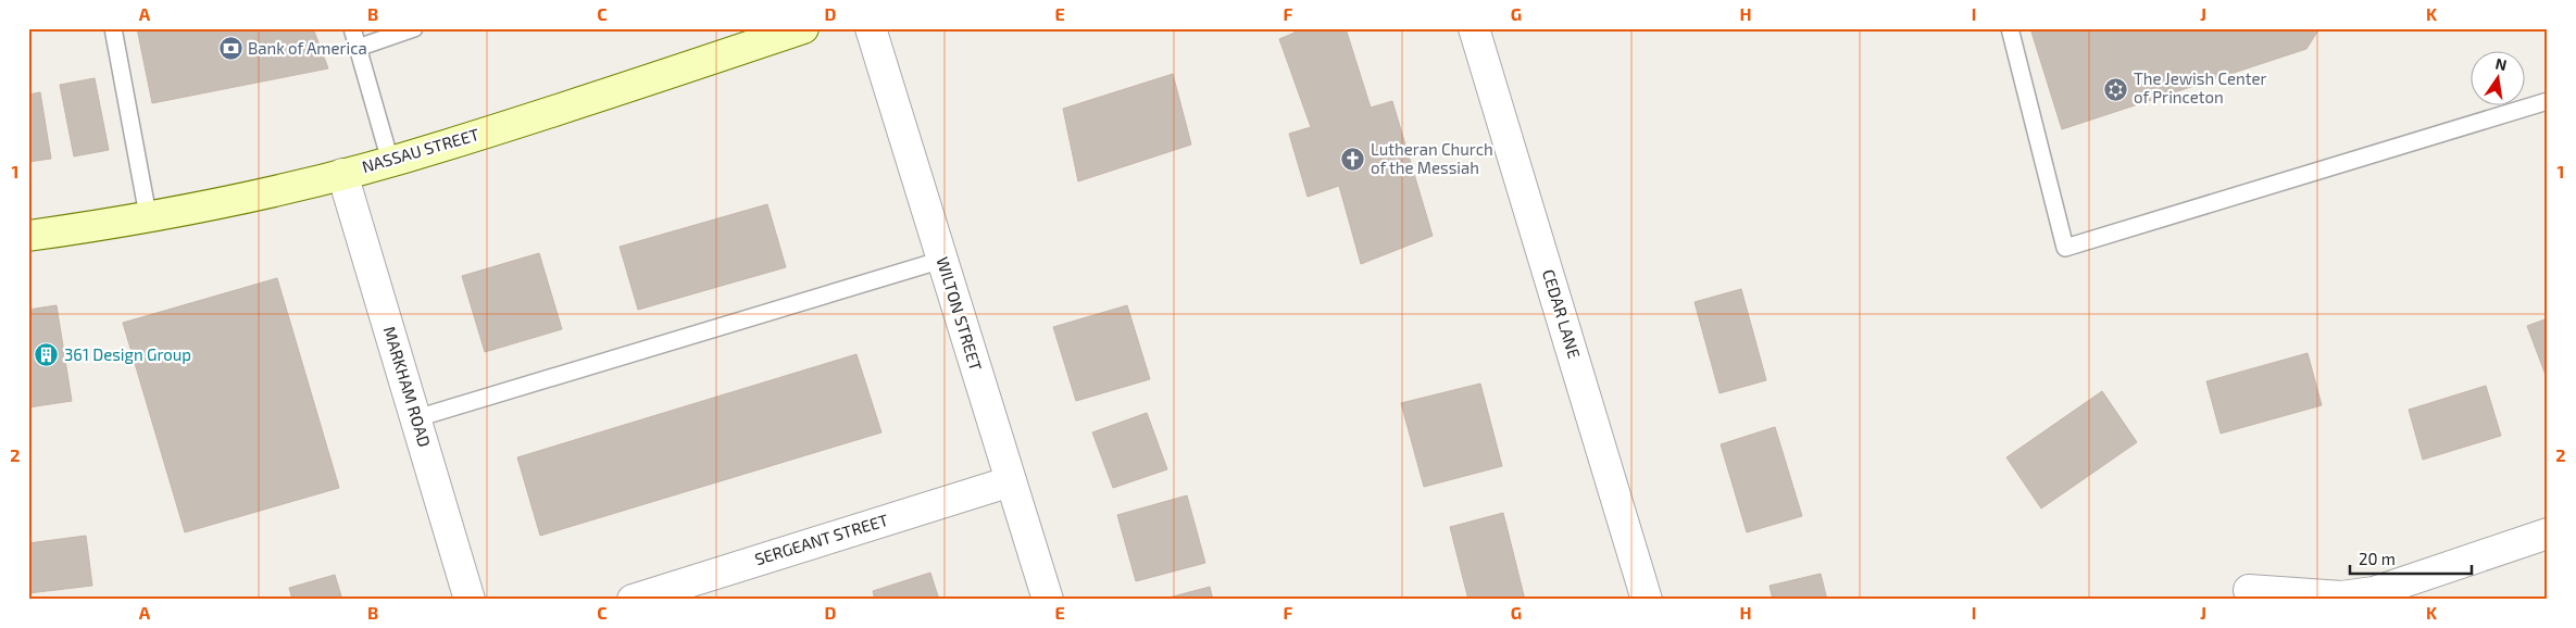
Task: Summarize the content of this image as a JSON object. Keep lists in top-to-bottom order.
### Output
{
  "streets": {
    "main road": ["NASSAU STREET"],
    "street": [
      "WILTON STREET",
      "CEDAR LANE",
      "MARKHAM ROAD",
      "SERGEANT STREET"
    ]
  },
  "crossings": [
    ["NASSAU STREET", "MARKHAM ROAD"],
    ["WILTON STREET", "SERGEANT STREET"]
  ],
  "places": {
    "bank": ["Bank of America"],
    "synagogue": ["The Jewish Center of Princeton"],
    "church": ["Lutheran Church of the Messiah"],
    "building": ["361 Design Group"]
  },
  "scale_bar": "20 m",
  "north": "top",
  "grid": {
    "columns": [
      "A",
      "B",
      "C",
      "D",
      "E",
      "F",
      "G",
      "H",
      "I",
      "J",
      "K"
    ],
    "rows": ["1", "2"]
  }
}
